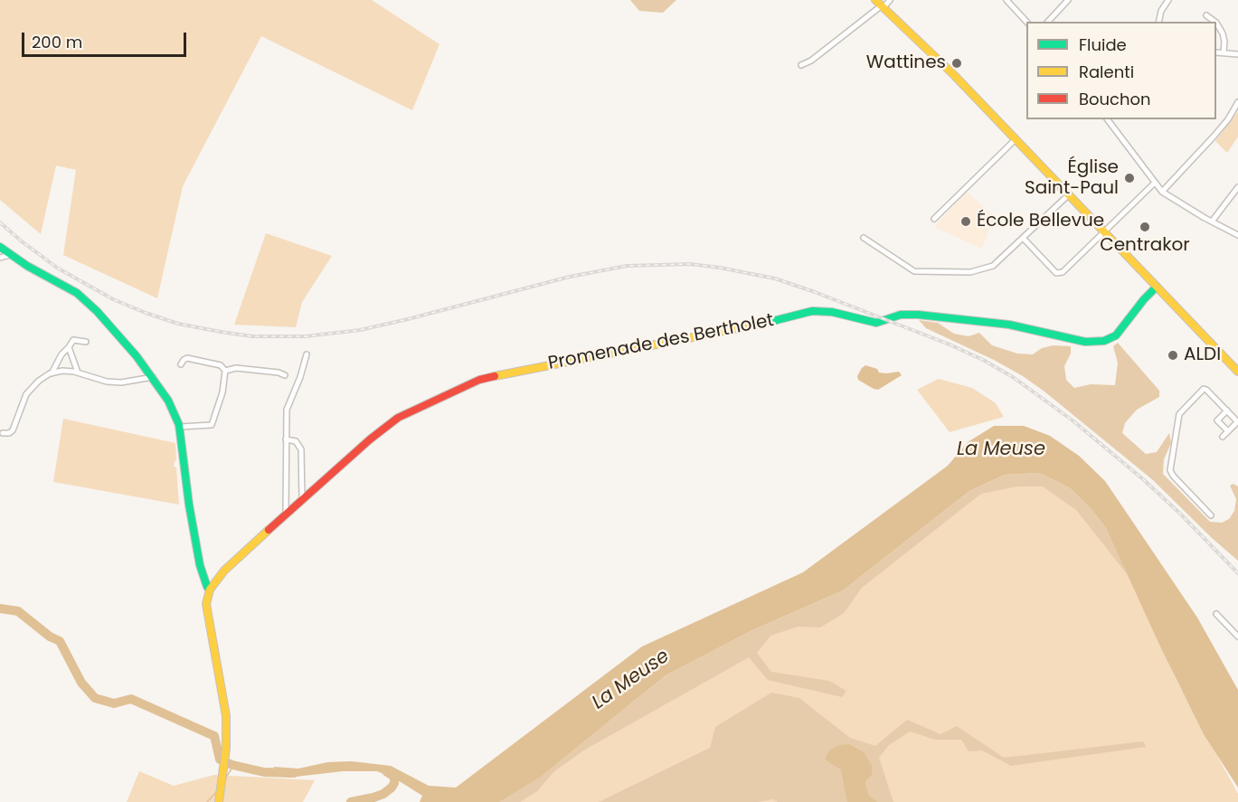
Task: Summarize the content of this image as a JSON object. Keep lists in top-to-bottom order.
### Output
{
  "streets": {
    "main road": ["Promenade des Bertholet"]
  },
  "water": ["La Meuse"],
  "places": [
    "Wattines",
    "Église Saint-Paul",
    "École Bellevue",
    "Centrakor",
    "ALDI"
  ],
  "legend": ["Fluide", "Ralenti", "Bouchon"],
  "scale_bar": "200 m"
}
